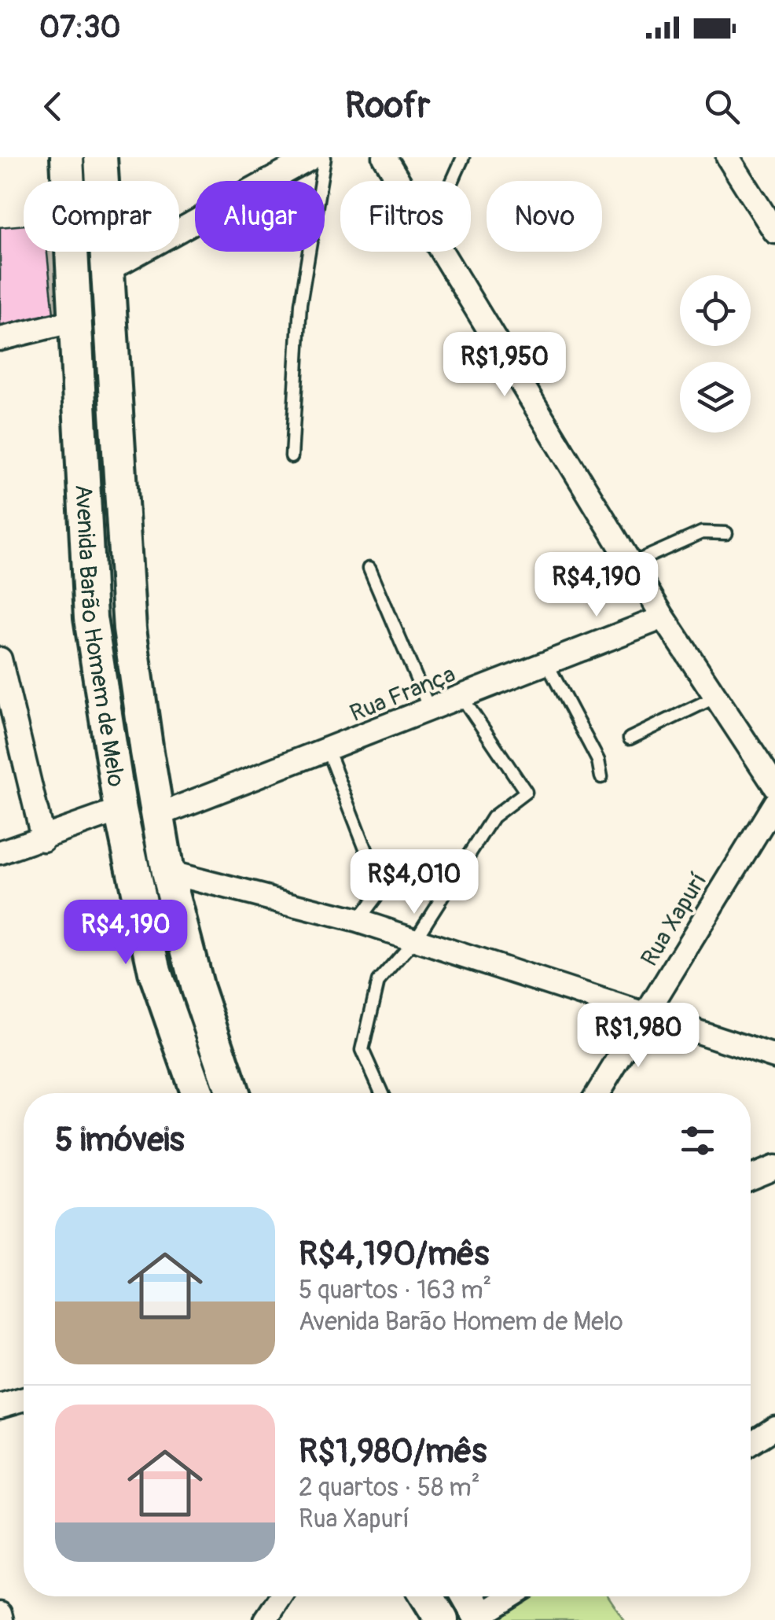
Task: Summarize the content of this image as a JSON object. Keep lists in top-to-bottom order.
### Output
{
  "streets": {
    "main road": ["Avenida Barão Homem de Melo"],
    "street": ["Rua França", "Rua Xapurí"]
  },
  "crossings": [
    ["Avenida Barão Homem de Melo", "Rua França"]
  ],
  "page": {
    "status": "07:30",
    "header": "Roofr",
    "chip": [
      "Comprar",
      "Alugar",
      "Filtros",
      "Novo"
    ],
    "price": [
      "R$1,950",
      "R$4,190",
      "R$4,010",
      "R$4,190",
      "R$1,980"
    ],
    "heading": "5 imóveis",
    "list": [
      {
        "name": "R$4,190/mês",
        "note": "5 quartos · 163 m² · Avenida Barão Homem de Melo"
      },
      {
        "name": "R$1,980/mês",
        "note": "2 quartos · 58 m² · Rua Xapurí"
      }
    ]
  }
}
